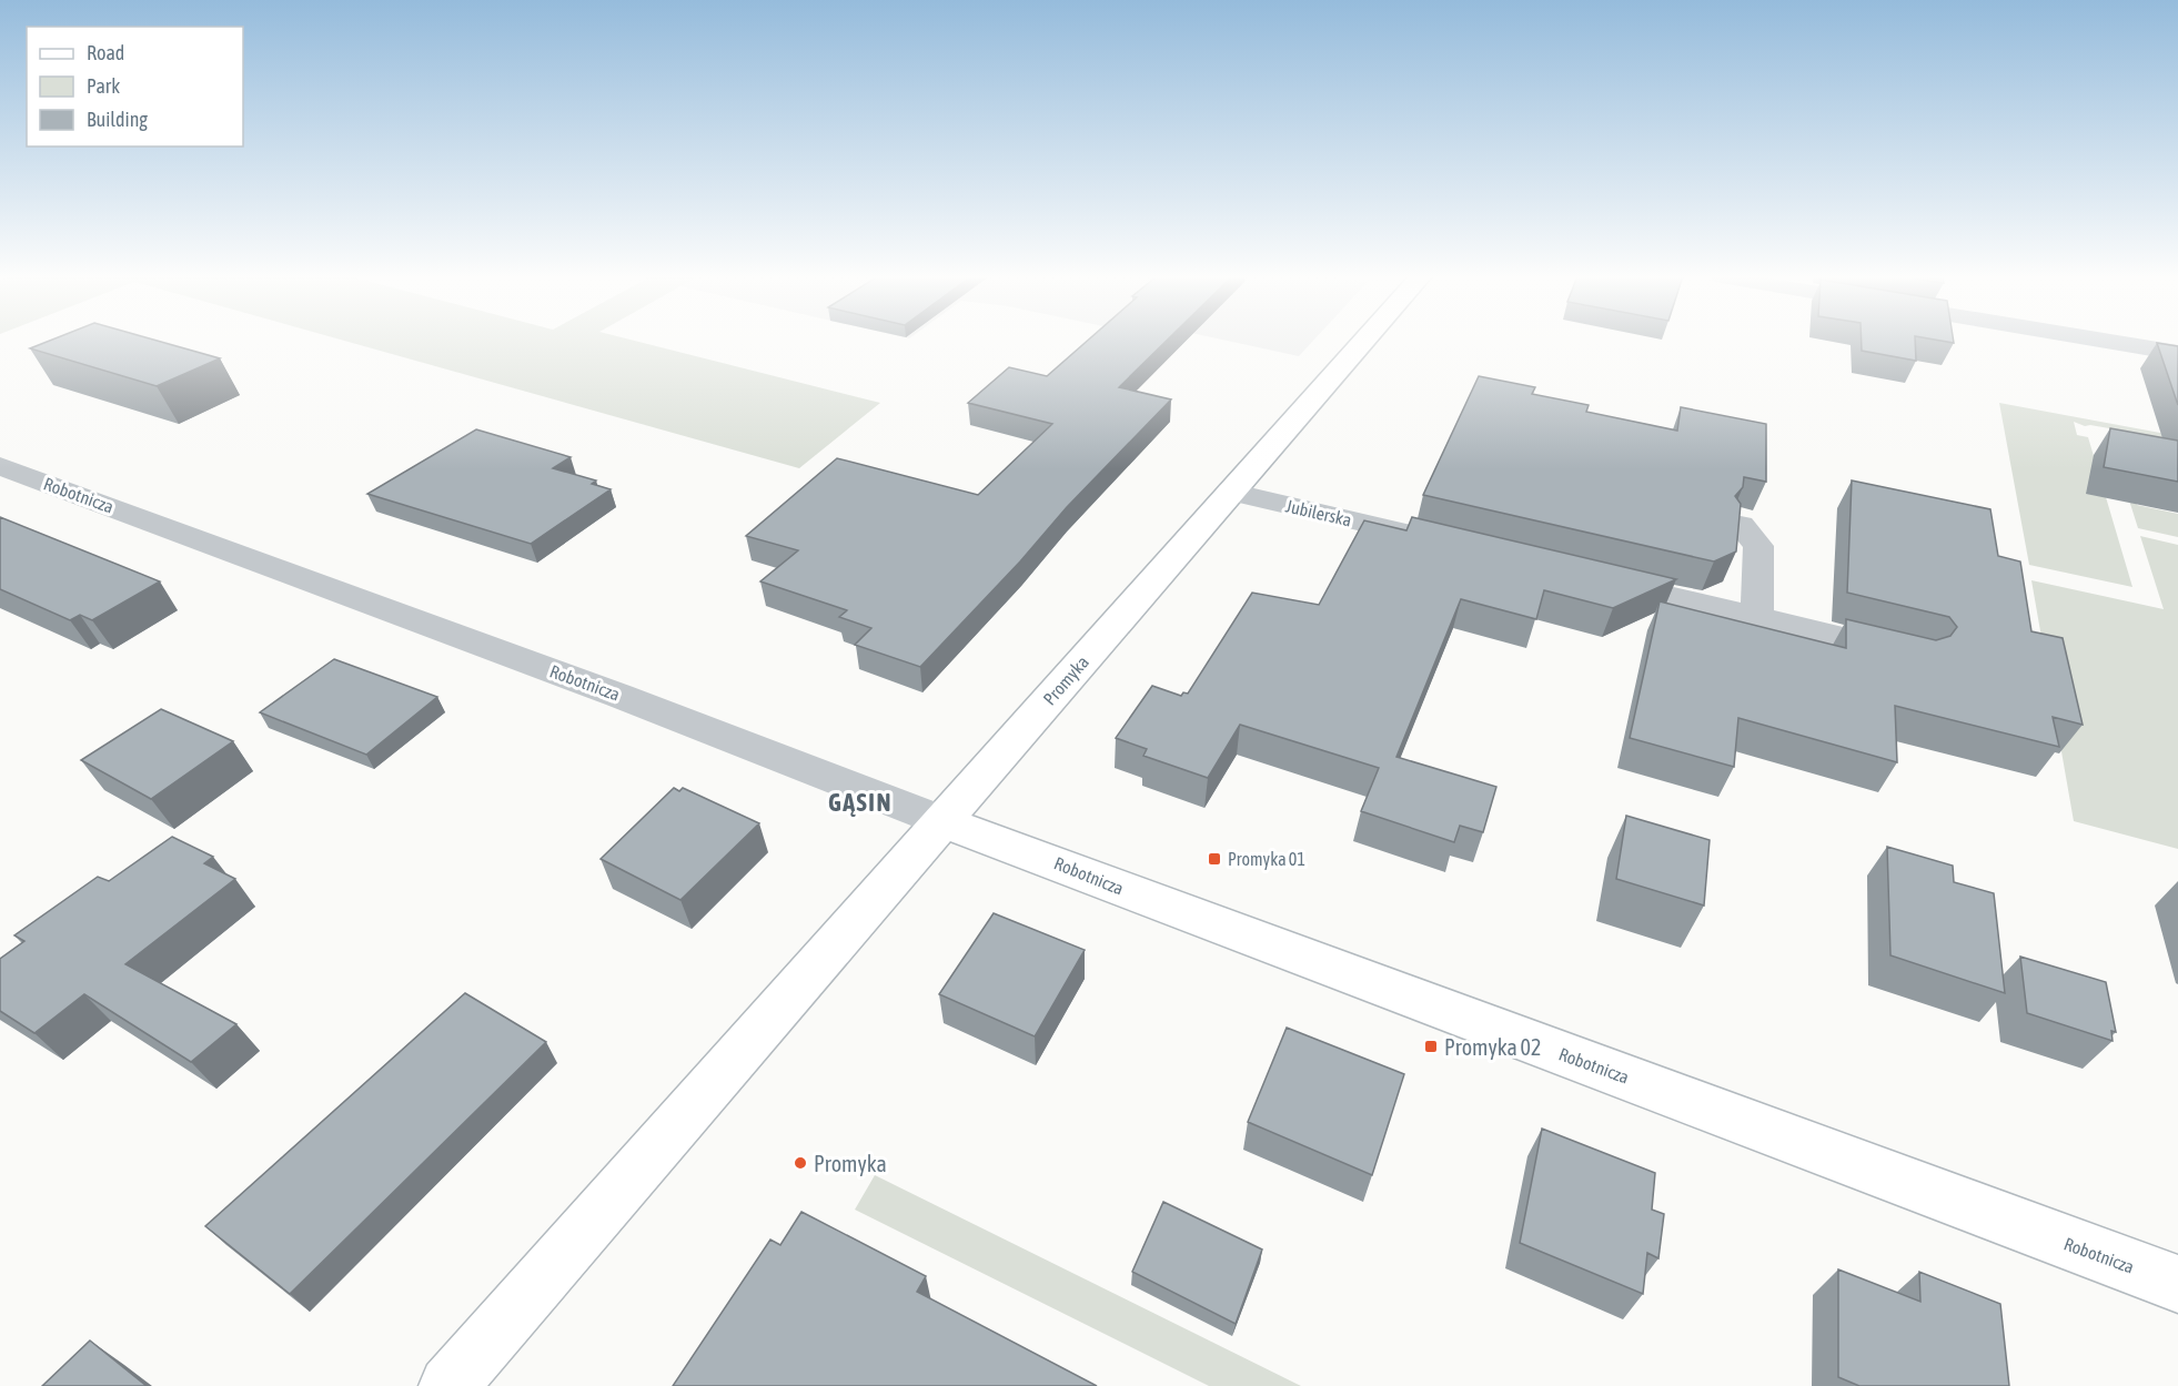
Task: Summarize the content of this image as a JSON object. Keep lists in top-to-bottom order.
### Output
{
  "streets": {
    "street": ["Robotnicza", "Jubilerska", "Promyka"]
  },
  "crossings": [
    ["Robotnicza", "Promyka"],
    ["Jubilerska", "Promyka"]
  ],
  "districts": ["GĄSIN"],
  "places": {
    "transit": ["Promyka 01", "Promyka 02"],
    "other": ["Promyka"]
  },
  "legend": ["Road", "Park", "Building"]
}
